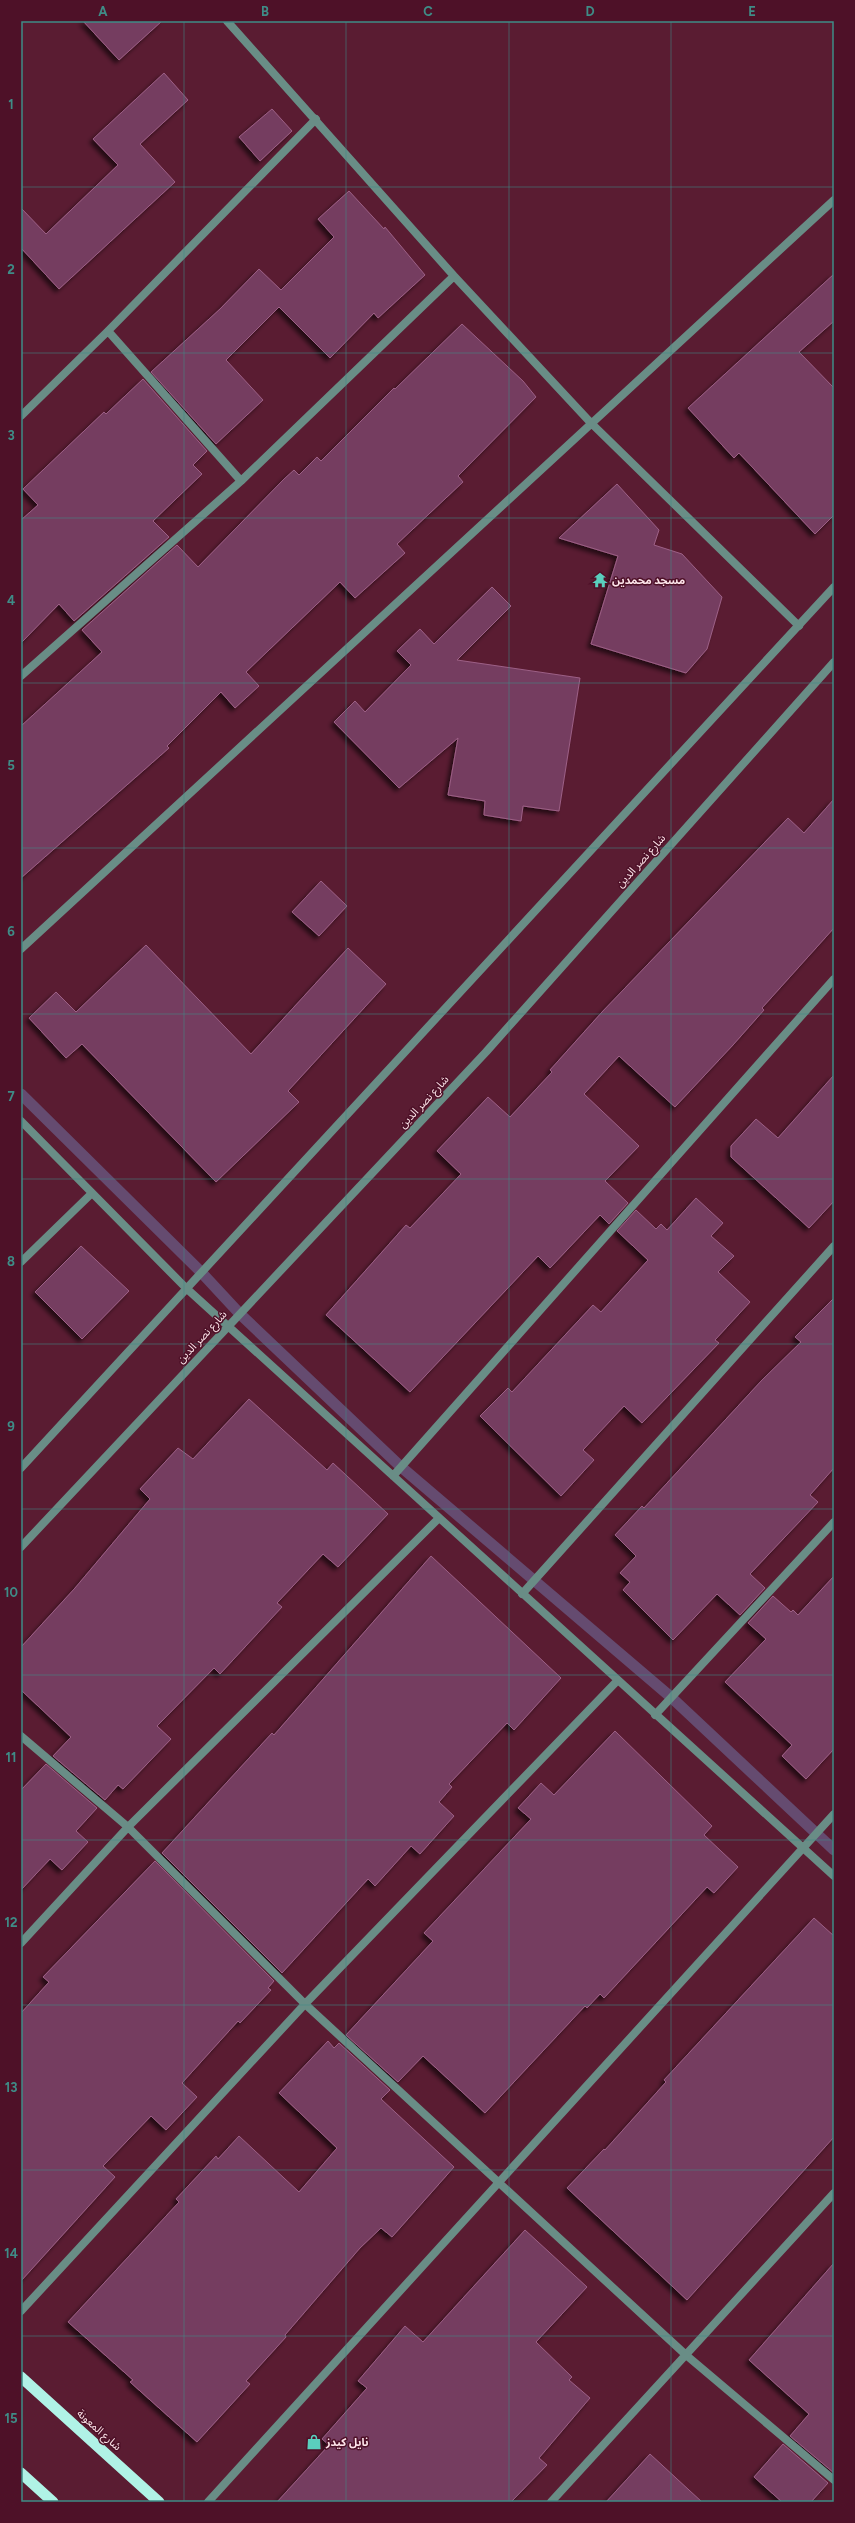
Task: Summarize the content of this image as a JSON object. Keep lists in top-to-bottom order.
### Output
{
  "streets": {
    "highway": ["شارع المعونة"],
    "street": ["شارع نصر الدين"]
  },
  "places": {
    "temple": ["مسجد محمدين"],
    "shop": ["نايل كيدز"]
  },
  "grid": {
    "columns": [
      "A",
      "B",
      "C",
      "D",
      "E"
    ],
    "rows": [
      "1",
      "2",
      "3",
      "4",
      "5",
      "6",
      "7",
      "8",
      "9",
      "10",
      "11",
      "12",
      "13",
      "14",
      "15"
    ]
  }
}
